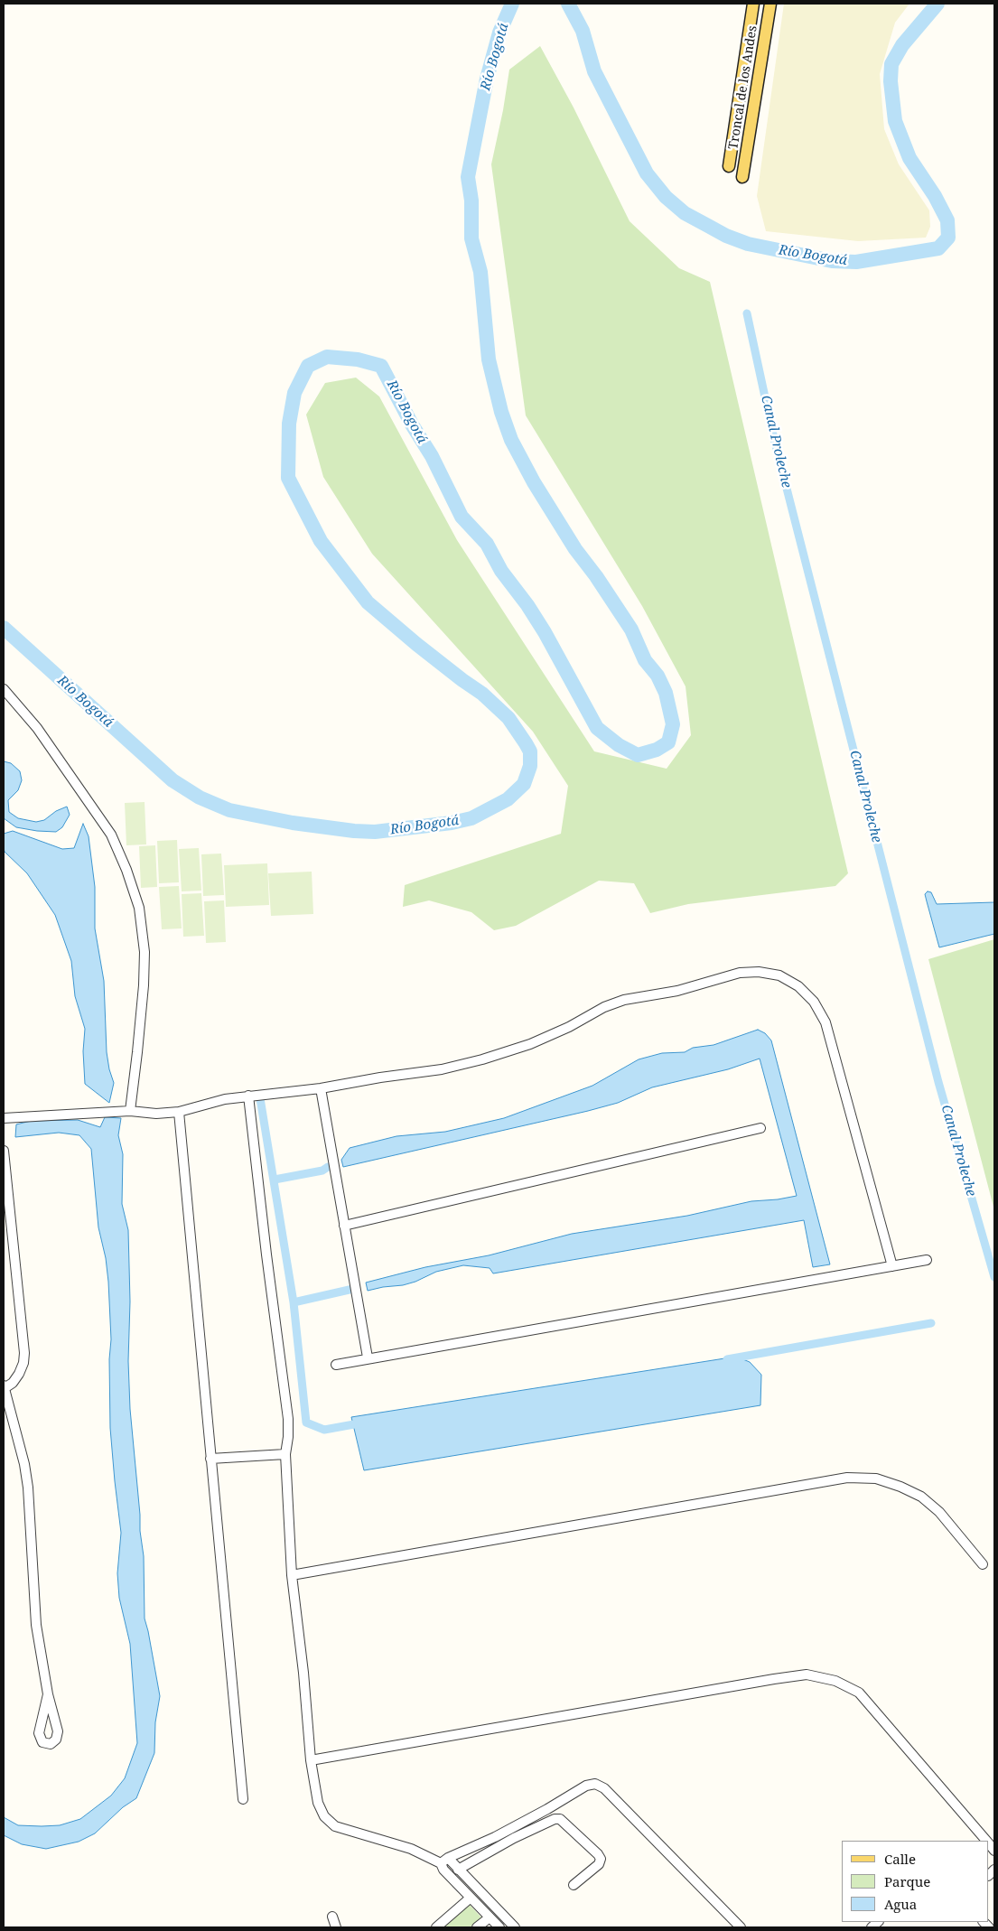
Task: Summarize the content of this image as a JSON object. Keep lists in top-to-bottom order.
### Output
{
  "streets": {
    "main road": ["Troncal de los Andes"]
  },
  "water": ["Río Bogotá", "Canal Proleche"],
  "legend": ["Calle", "Parque", "Agua"]
}
